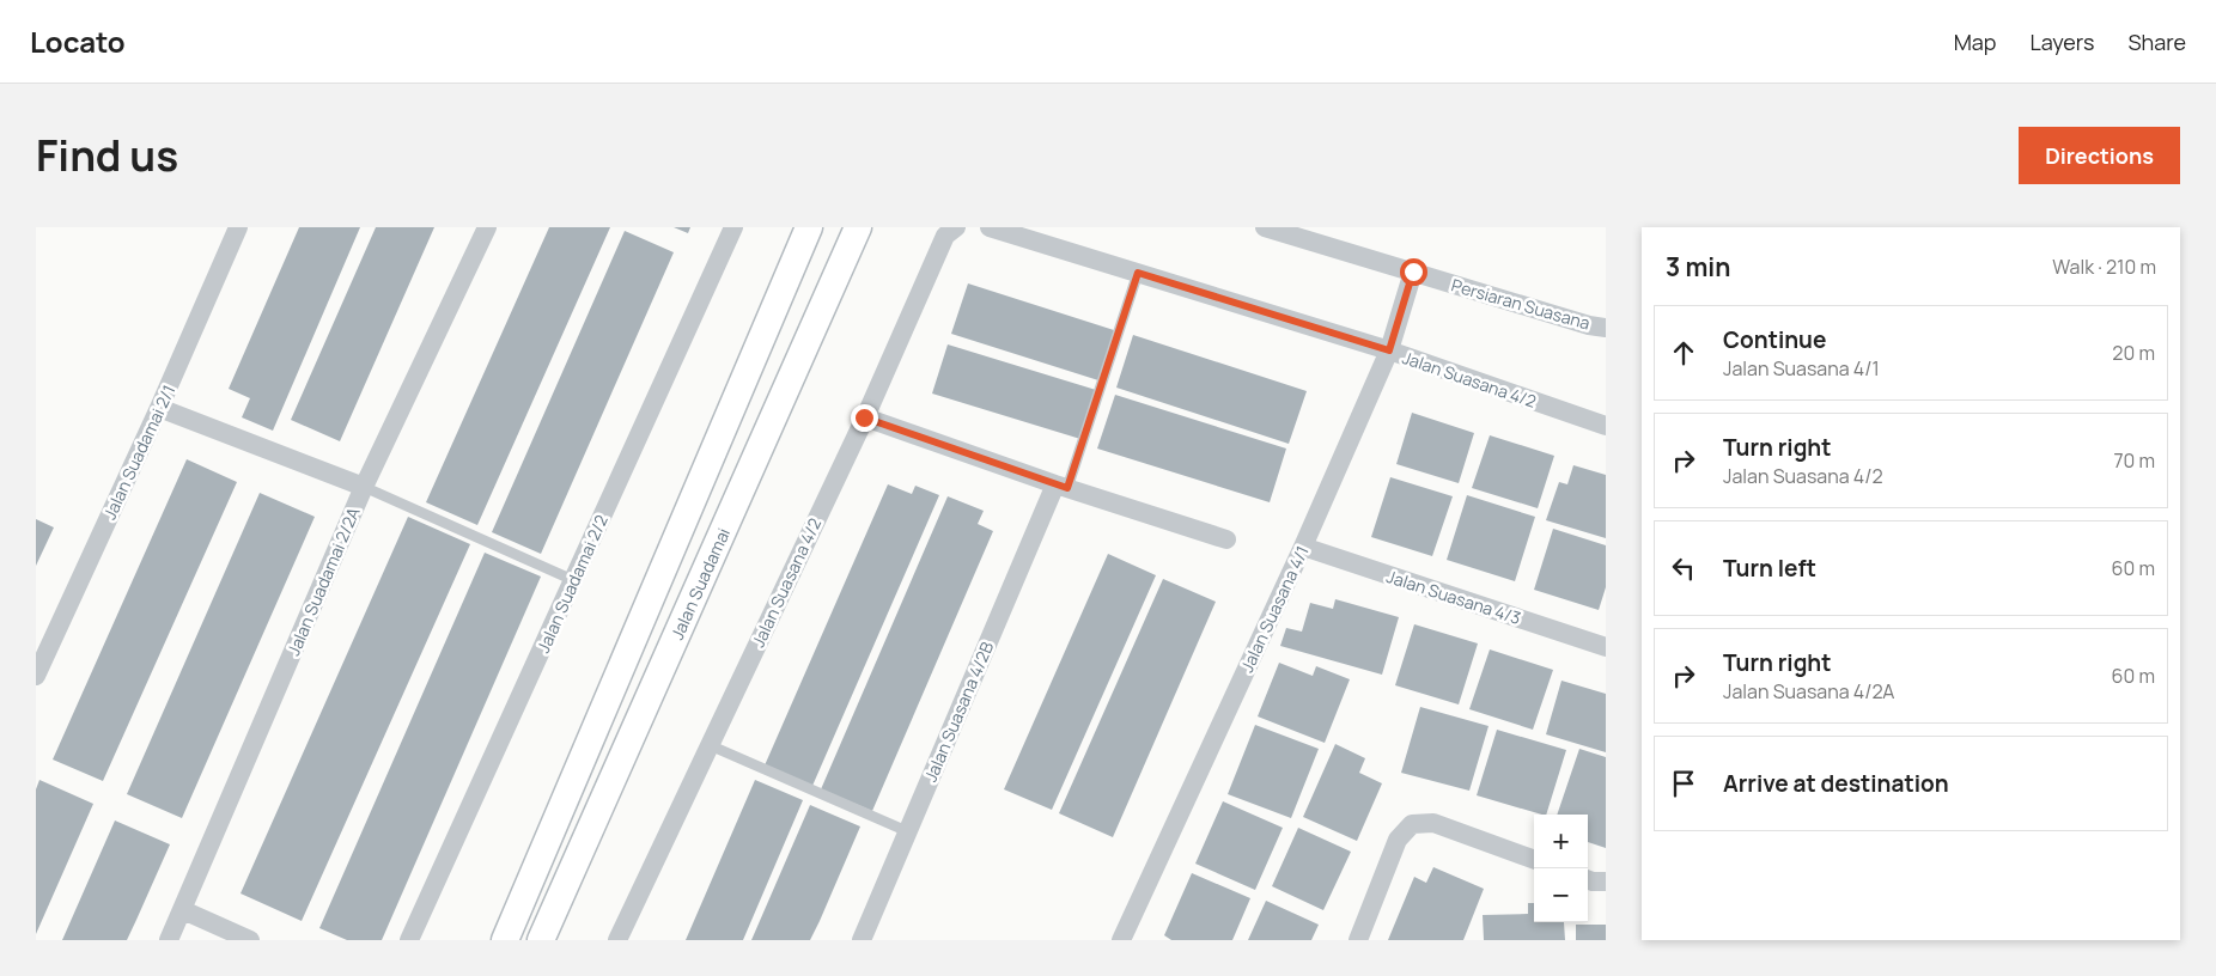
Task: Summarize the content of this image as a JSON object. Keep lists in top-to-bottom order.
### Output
{
  "streets": {
    "main road": ["Jalan Suadamai"],
    "street": [
      "Persiaran Suasana",
      "Jalan Suasana 4/2",
      "Jalan Suadamai 2/1",
      "Jalan Suadamai 2/2A",
      "Jalan Suadamai 2/2",
      "Jalan Suasana 4/3",
      "Jalan Suasana 4/1",
      "Jalan Suasana 4/2B"
    ]
  },
  "crossings": [
    ["Persiaran Suasana", "Jalan Suasana 4/1"],
    ["Jalan Suasana 4/2", "Jalan Suasana 4/1"],
    ["Jalan Suasana 4/3", "Jalan Suasana 4/1"]
  ],
  "page": {
    "header": "Locato",
    "nav": ["Map", "Layers", "Share"],
    "title": "Find us",
    "buttons": "Directions",
    "heading": ["3 min", "Walk · 210 m"],
    "list": [
      ["Continue", "Jalan Suasana 4/1", "20 m"],
      ["Turn right", "Jalan Suasana 4/2", "70 m"],
      ["Turn left", "60 m"],
      ["Turn right", "Jalan Suasana 4/2A", "60 m"],
      "Arrive at destination"
    ],
    "map_buttons": ["+", "−"]
  }
}
